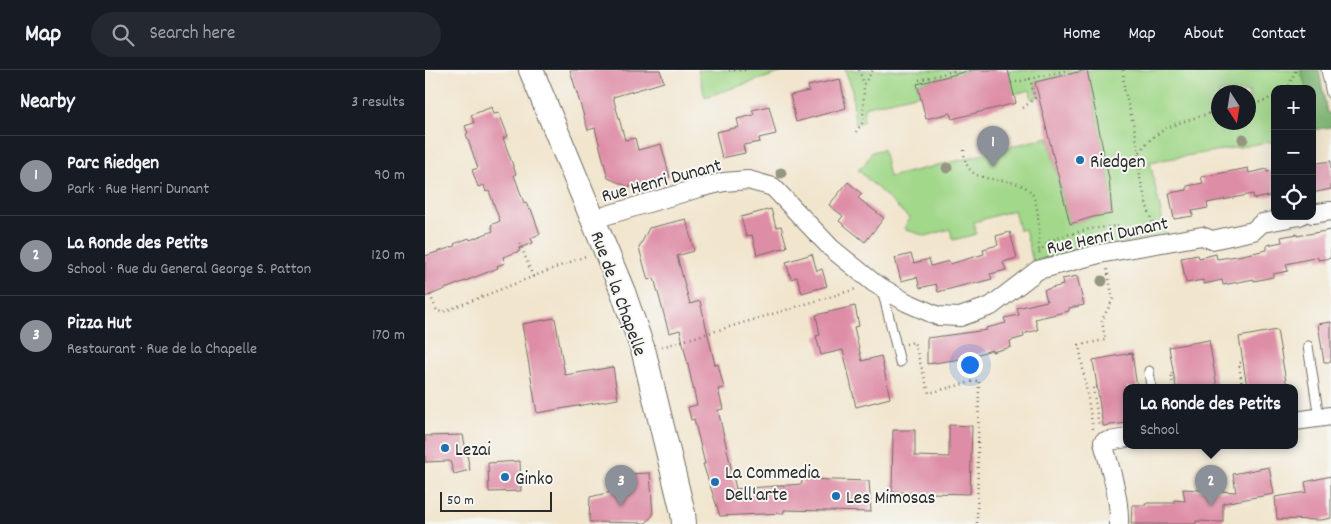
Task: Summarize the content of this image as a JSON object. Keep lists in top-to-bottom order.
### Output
{
  "streets": {
    "main road": ["Rue de la Chapelle"],
    "street": ["Rue Henri Dunant"]
  },
  "crossings": [
    ["Rue Henri Dunant", "Rue de la Chapelle"]
  ],
  "places": [
    "Riedgen",
    "Lezai",
    "Ginko",
    "La Commedia Dell'arte",
    "Les Mimosas"
  ],
  "scale_bar": "50 m",
  "north": "bottom",
  "page": {
    "header": "Map",
    "search": "Search here",
    "nav": [
      "Home",
      "Map",
      "About",
      "Contact"
    ],
    "heading": ["Nearby", "3 results"],
    "map_buttons": ["+", "−"],
    "pins": ["1", "2", "3"],
    "list": [
      {
        "mark": "1",
        "name": "Parc Riedgen",
        "note": "Park · Rue Henri Dunant",
        "value": "90 m"
      },
      {
        "mark": "2",
        "name": "La Ronde des Petits",
        "note": "School · Rue du General George S. Patton",
        "value": "120 m"
      },
      {
        "mark": "3",
        "name": "Pizza Hut",
        "note": "Restaurant · Rue de la Chapelle",
        "value": "170 m"
      }
    ],
    "popup": ["La Ronde des Petits", "School"],
    "scale": "50 m"
  }
}
